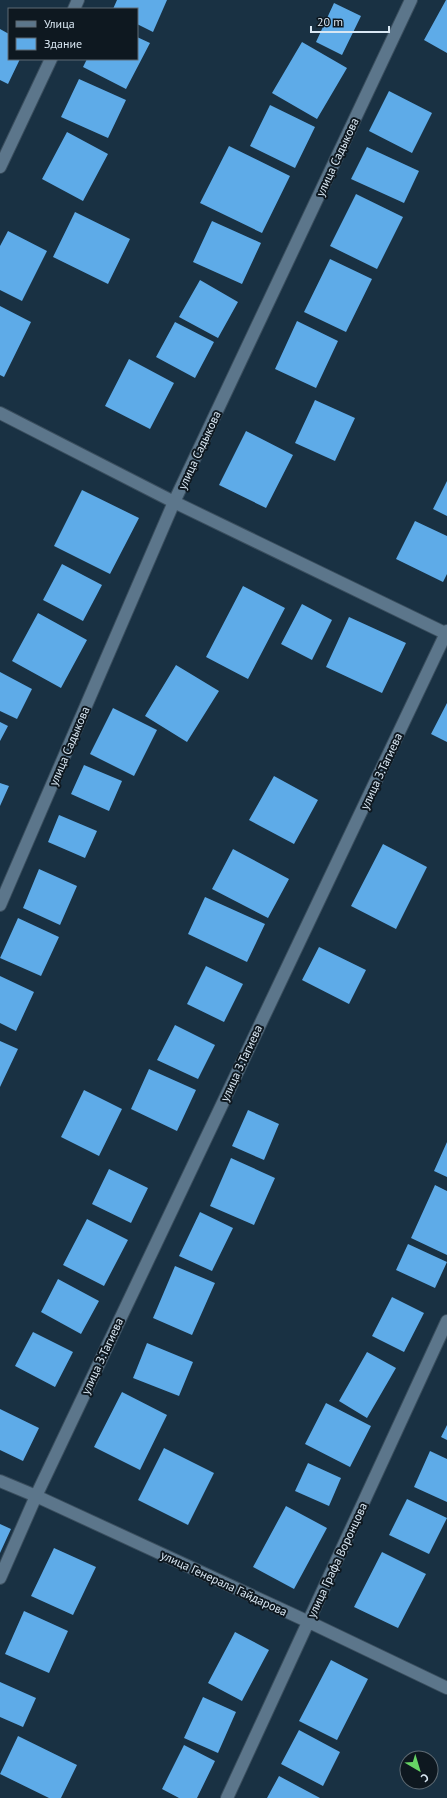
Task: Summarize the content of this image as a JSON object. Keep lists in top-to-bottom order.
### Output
{
  "streets": {
    "street": [
      "улица Садыкова",
      "улица З.Тагиева",
      "улица Графа Воронцова",
      "улица Генерала Гайдарова"
    ]
  },
  "crossings": [
    ["улица З.Тагиева", "улица Генерала Гайдарова"],
    ["улица Графа Воронцова", "улица Генерала Гайдарова"]
  ],
  "legend": ["Улица", "Здание"],
  "scale_bar": "20 m",
  "north": "bottom right"
}
